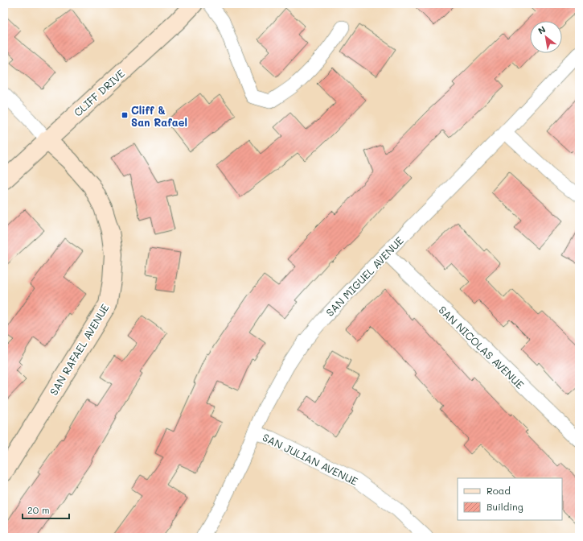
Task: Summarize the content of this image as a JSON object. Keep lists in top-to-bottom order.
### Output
{
  "streets": {
    "street": [
      "CLIFF DRIVE",
      "SAN MIGUEL AVENUE",
      "SAN NICOLAS AVENUE",
      "SAN RAFAEL AVENUE",
      "SAN JULIAN AVENUE"
    ]
  },
  "crossings": [
    ["CLIFF DRIVE", "SAN RAFAEL AVENUE"],
    ["SAN MIGUEL AVENUE", "SAN NICOLAS AVENUE"],
    ["SAN MIGUEL AVENUE", "SAN JULIAN AVENUE"]
  ],
  "places": {
    "transit": ["Cliff & San Rafael"]
  },
  "legend": ["Road", "Building"],
  "scale_bar": "20 m",
  "north": "top left"
}
